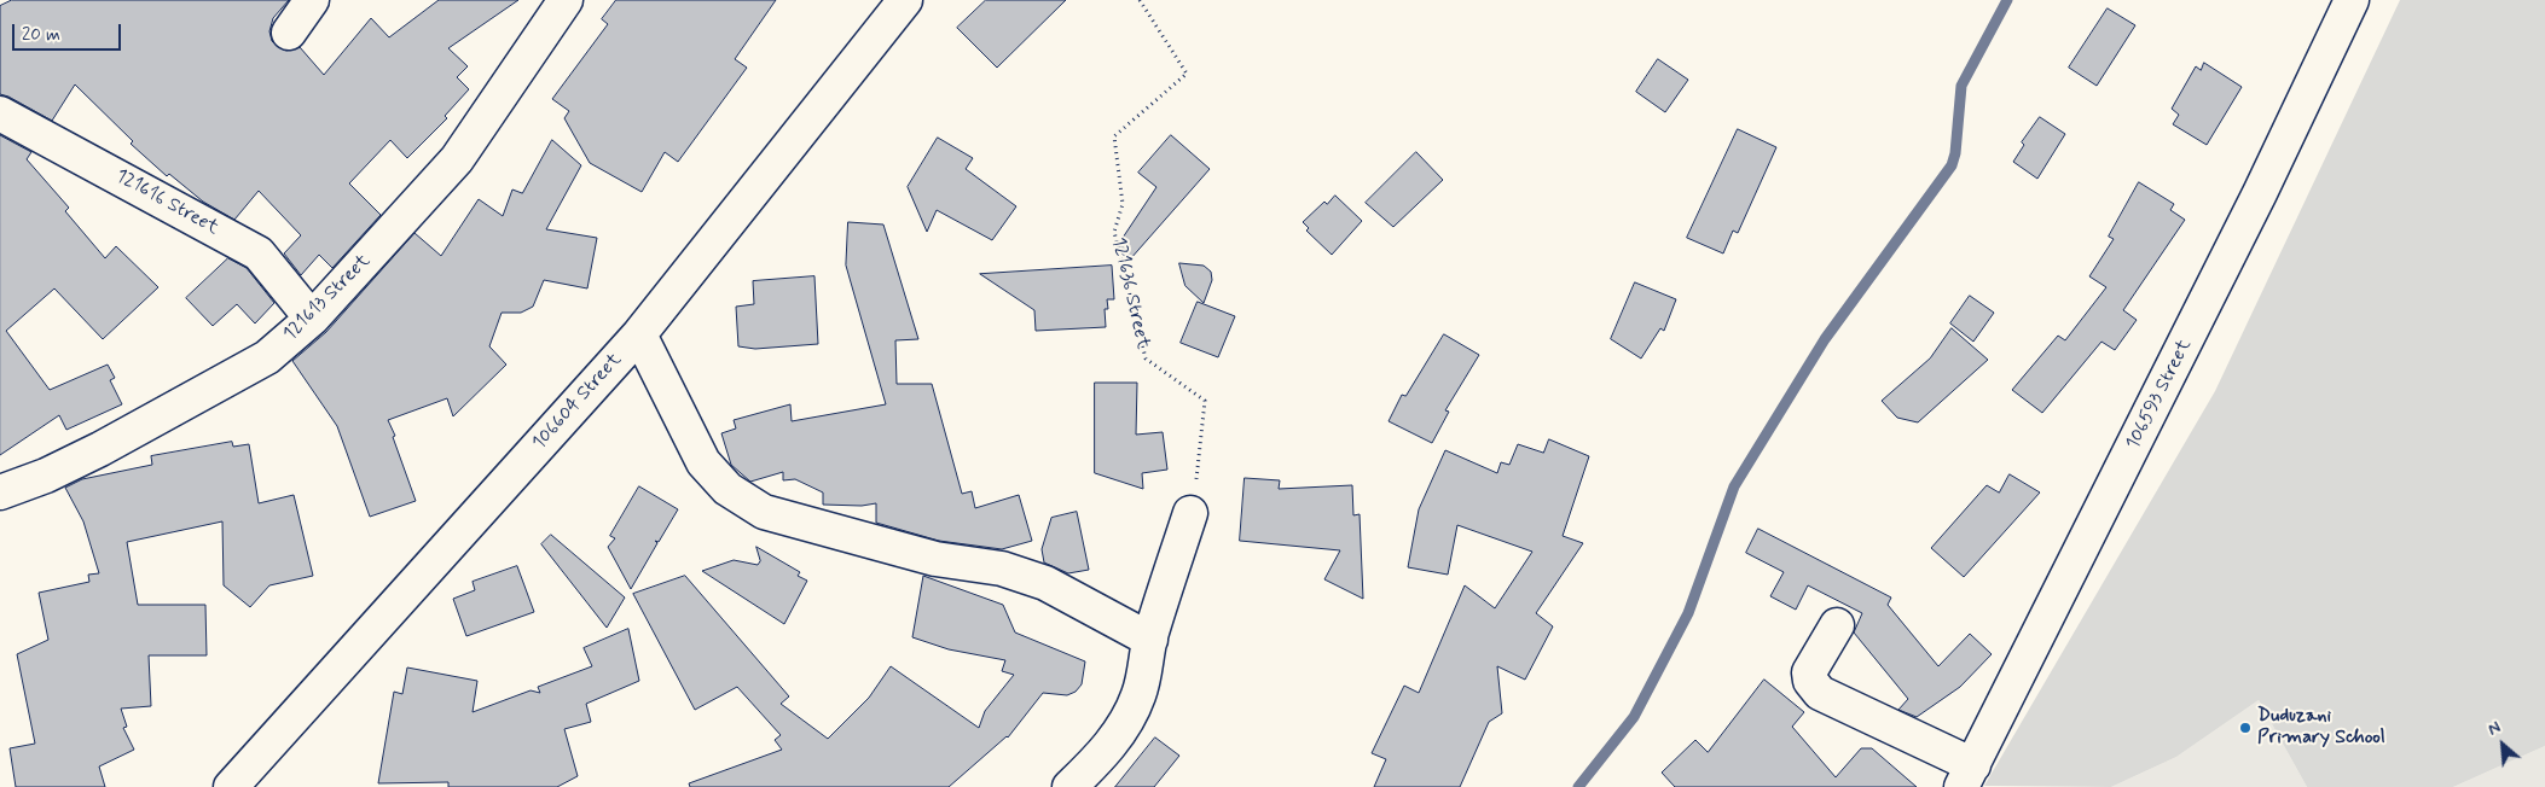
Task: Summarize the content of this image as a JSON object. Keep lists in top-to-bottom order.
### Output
{
  "streets": {
    "street": [
      "121616 Street",
      "121613 Street",
      "106593 Street",
      "106604 Street"
    ],
    "path": ["121636 Street"]
  },
  "crossings": [
    ["121616 Street", "121613 Street"]
  ],
  "places": ["Duduzani Primary School"],
  "scale_bar": "20 m",
  "north": "top left"
}
